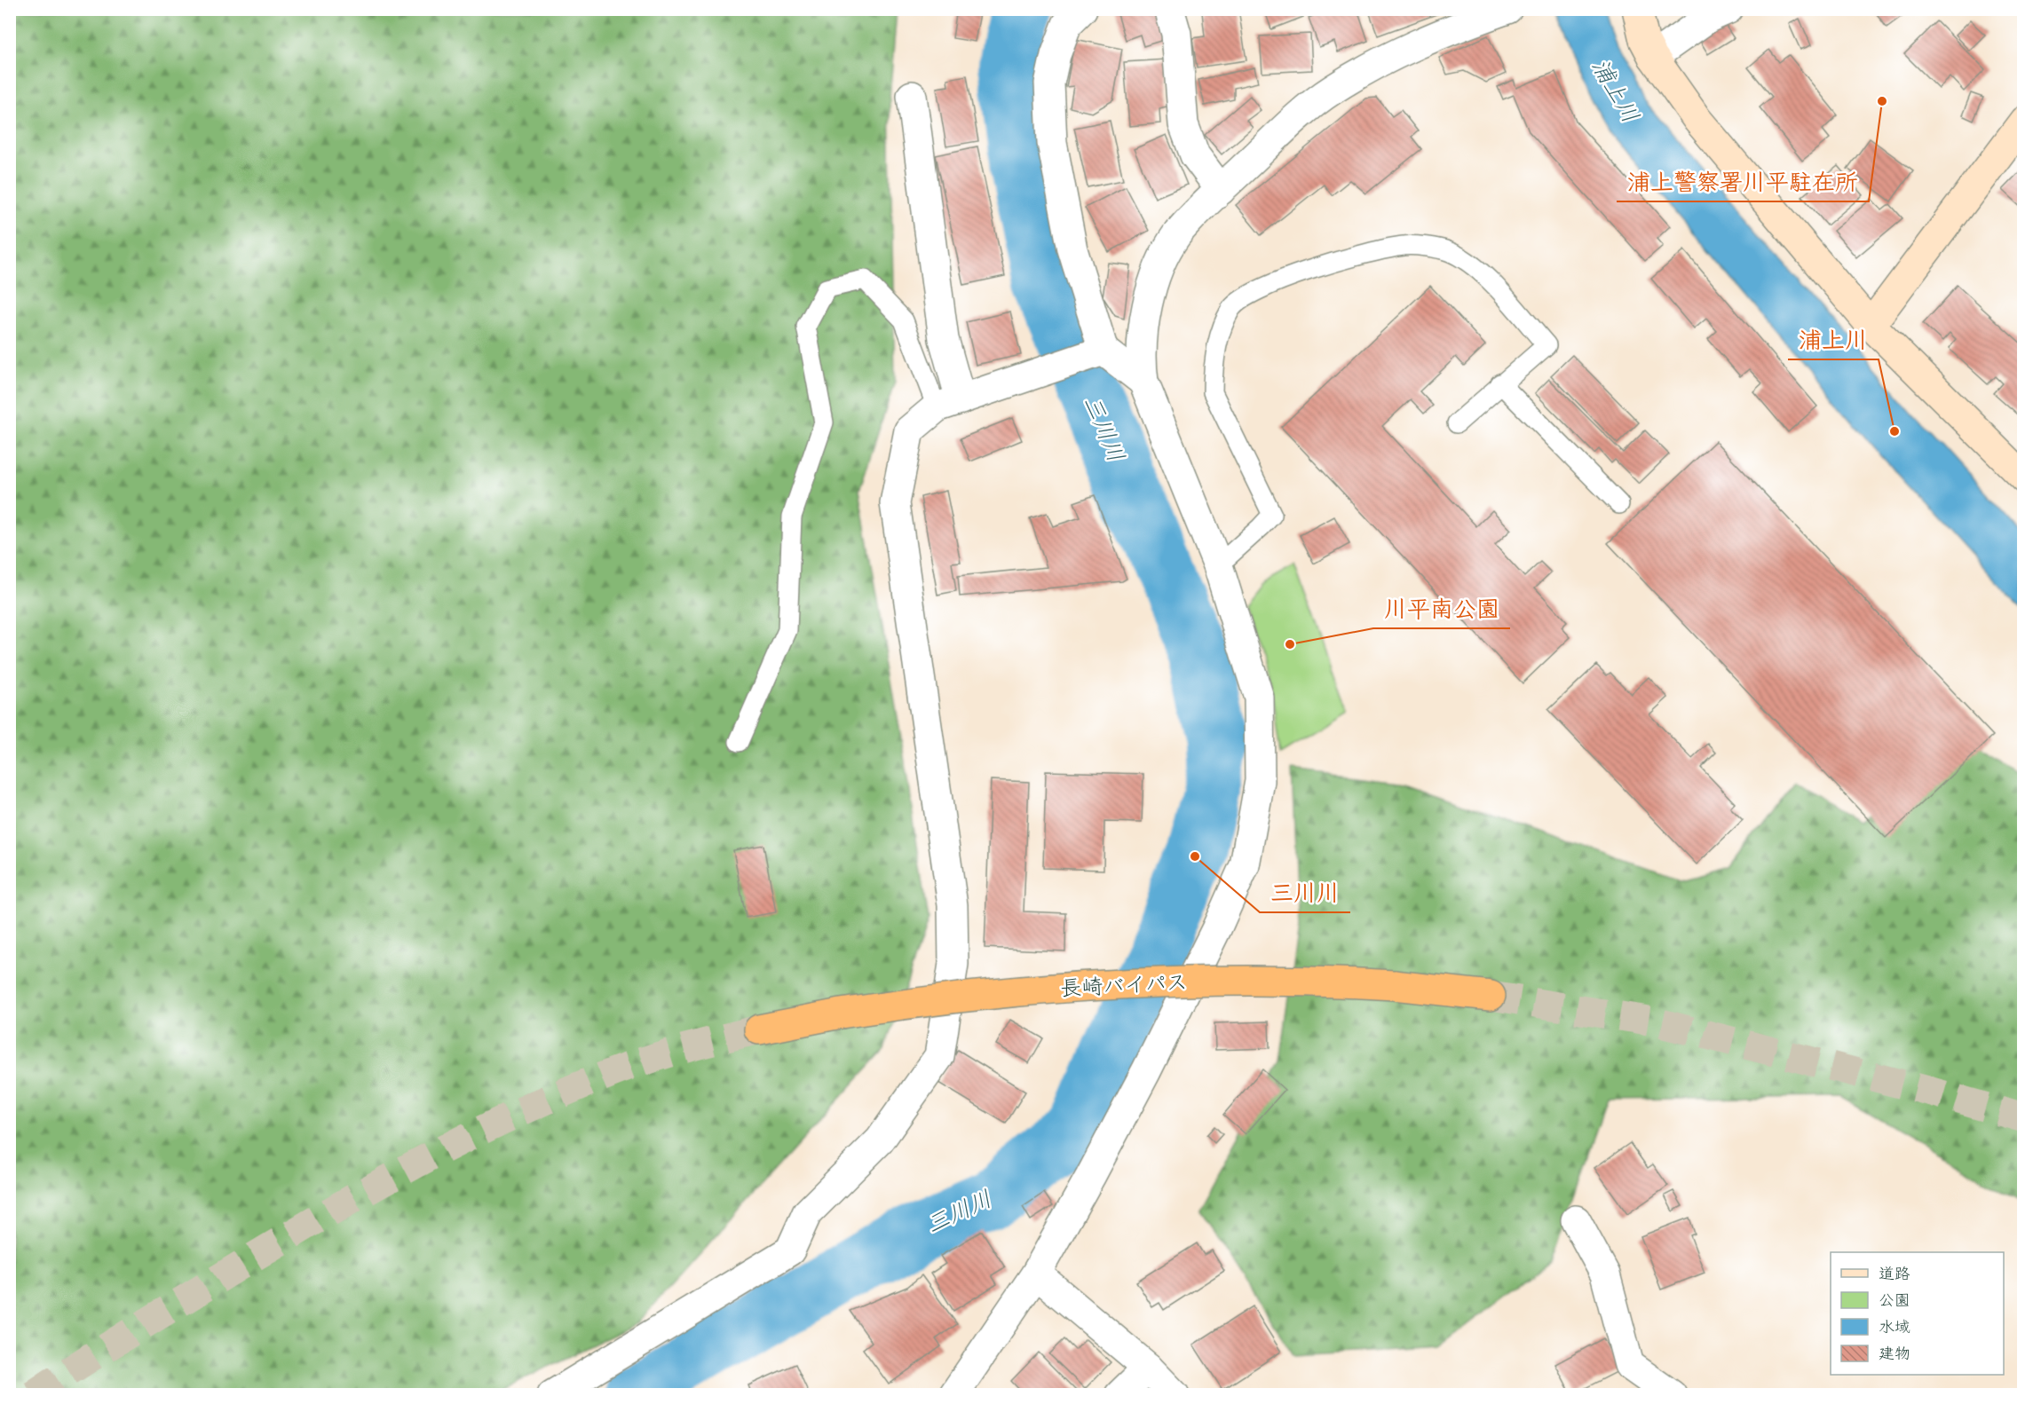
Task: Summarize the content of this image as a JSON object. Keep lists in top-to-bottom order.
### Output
{
  "streets": {
    "highway": ["長崎バイパス"]
  },
  "water": ["浦上川", "三川川"],
  "places": [
    "浦上警察署川平駐在所",
    "浦上川",
    "川平南公園",
    "三川川"
  ],
  "legend": [
    "道路",
    "公園",
    "水域",
    "建物"
  ]
}
